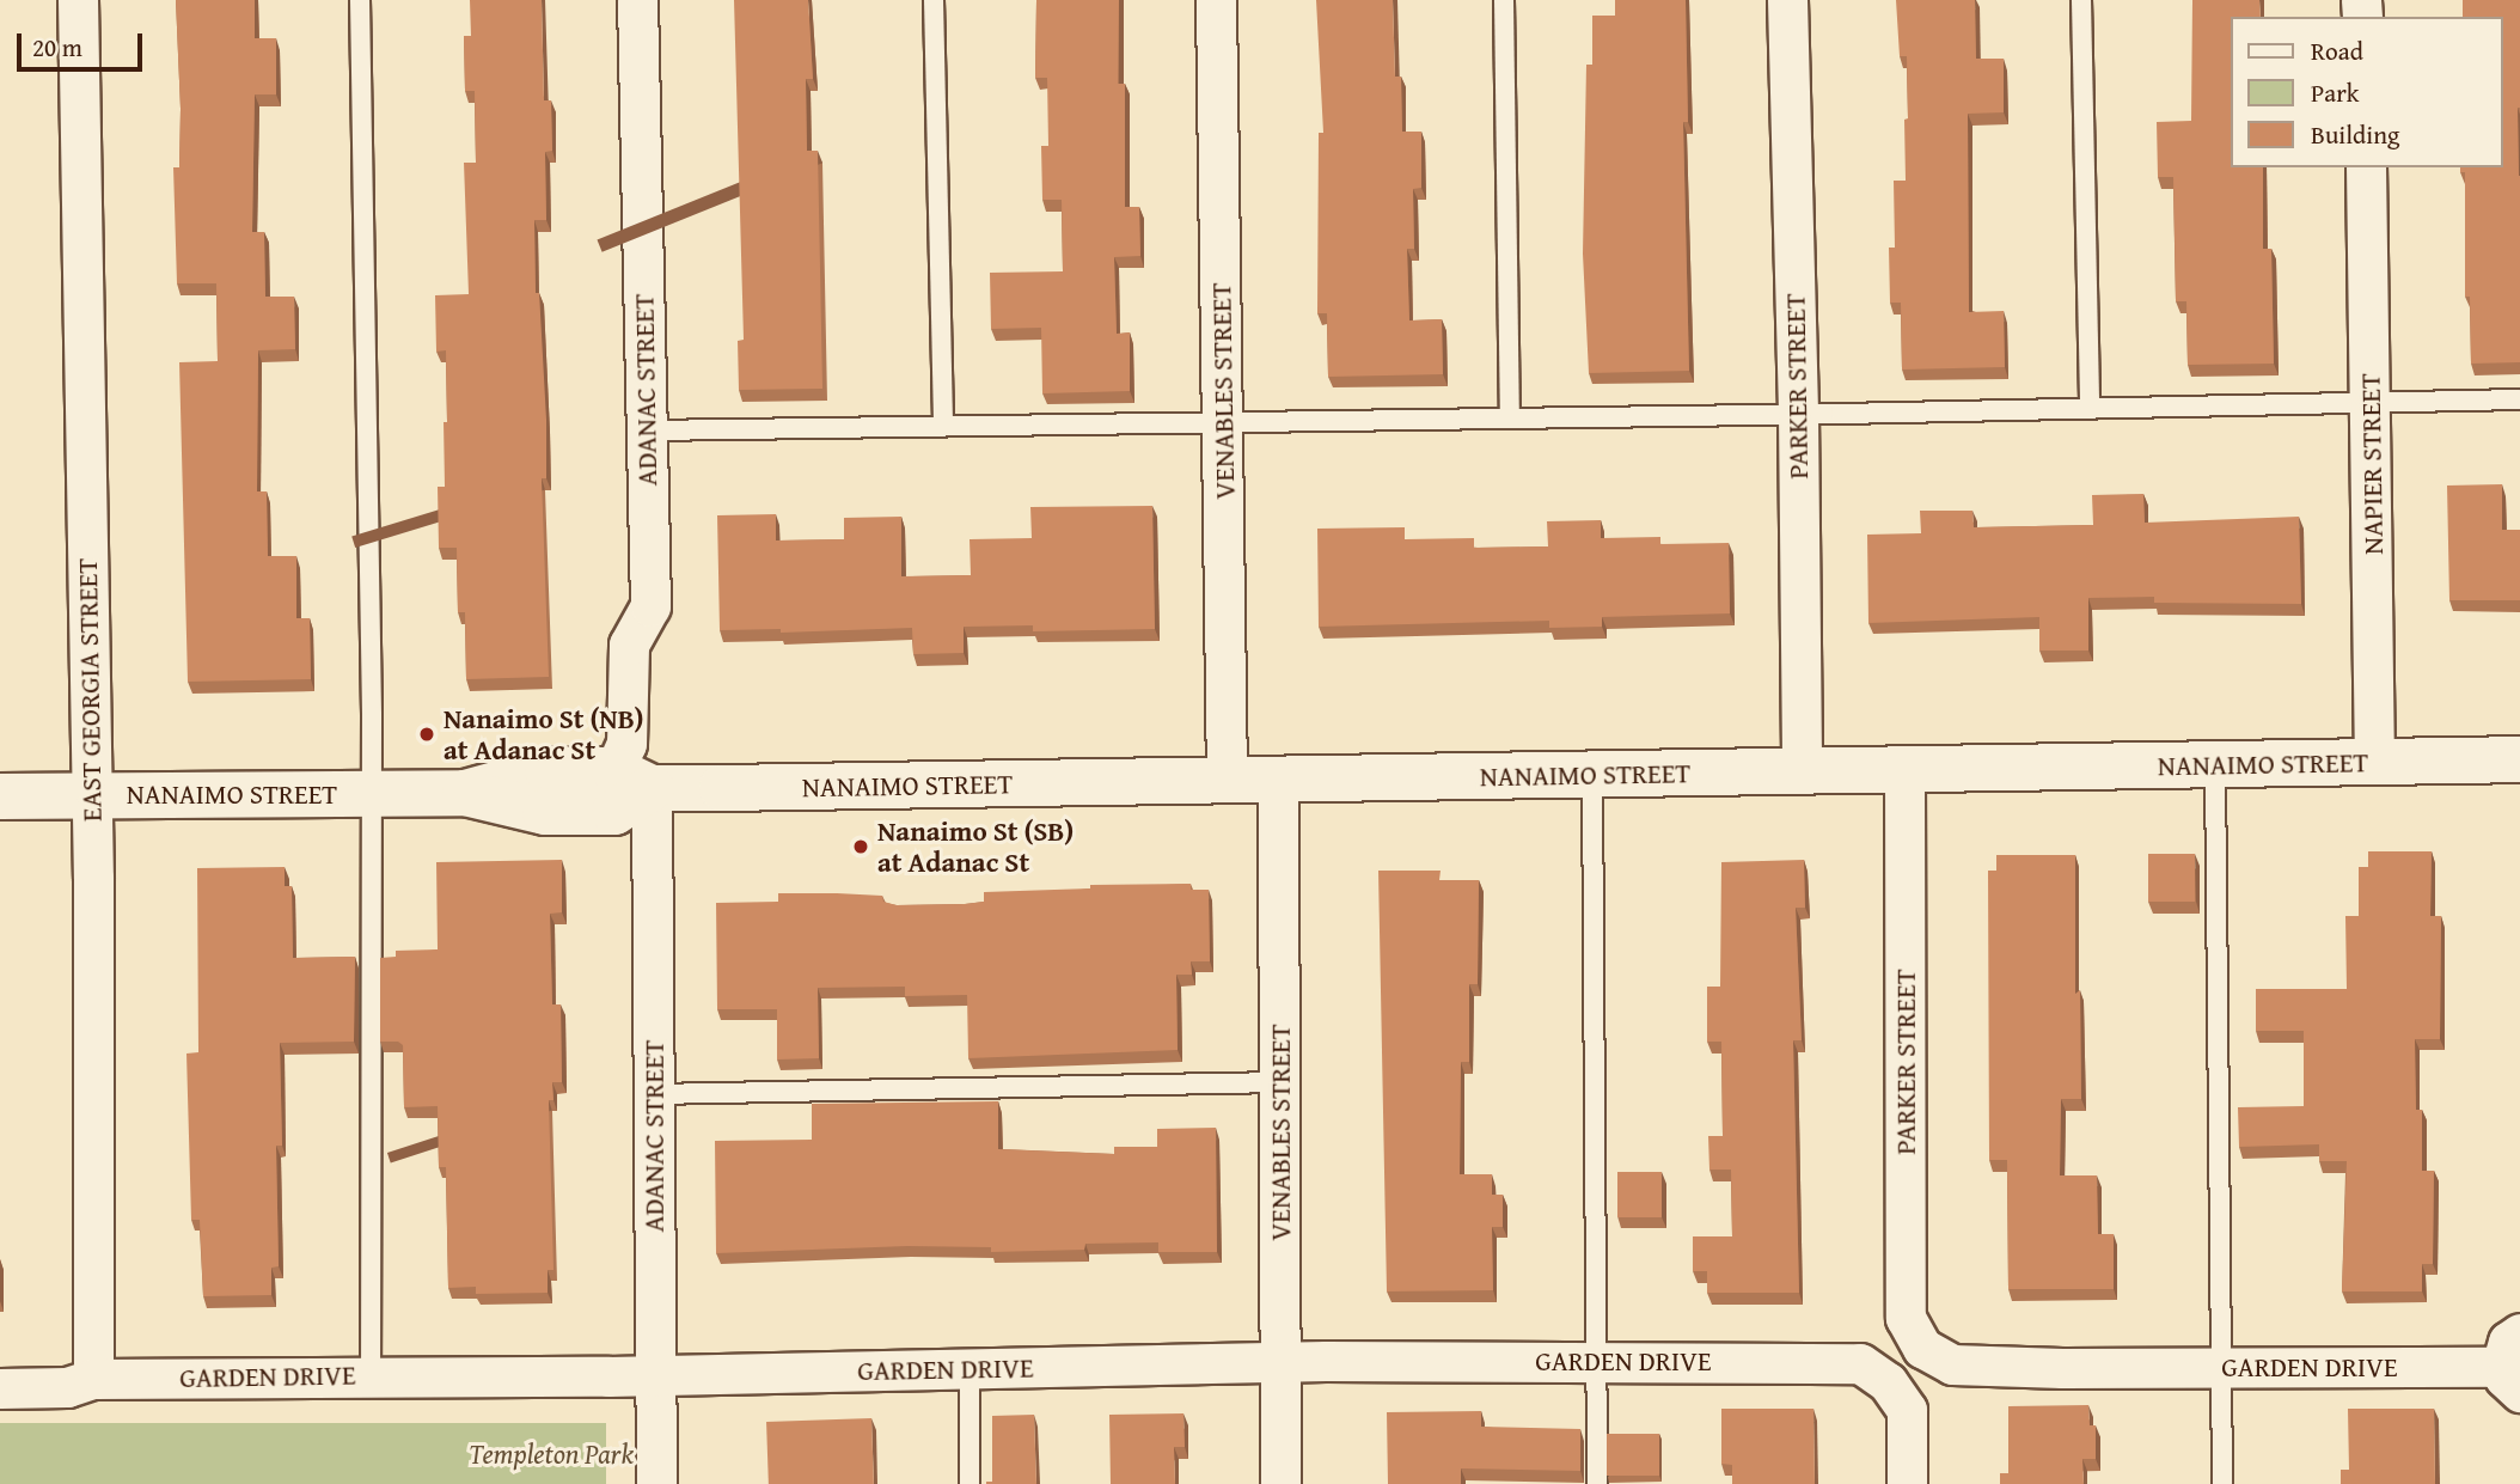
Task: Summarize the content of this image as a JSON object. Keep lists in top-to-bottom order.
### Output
{
  "streets": {
    "main road": ["NANAIMO STREET"],
    "street": [
      "PARKER STREET",
      "ADANAC STREET",
      "VENABLES STREET",
      "NAPIER STREET",
      "EAST GEORGIA STREET",
      "GARDEN DRIVE"
    ]
  },
  "crossings": [
    ["PARKER STREET", "NANAIMO STREET"],
    ["PARKER STREET", "GARDEN DRIVE"],
    ["ADANAC STREET", "NANAIMO STREET"],
    ["ADANAC STREET", "GARDEN DRIVE"],
    ["VENABLES STREET", "NANAIMO STREET"],
    ["VENABLES STREET", "GARDEN DRIVE"],
    ["NAPIER STREET", "NANAIMO STREET"],
    ["EAST GEORGIA STREET", "NANAIMO STREET"],
    ["EAST GEORGIA STREET", "GARDEN DRIVE"]
  ],
  "parks": ["Templeton Park"],
  "places": ["Nanaimo St (NB) at Adanac St", "Nanaimo St (SB) at Adanac St"],
  "legend": ["Road", "Park", "Building"],
  "scale_bar": "20 m"
}
